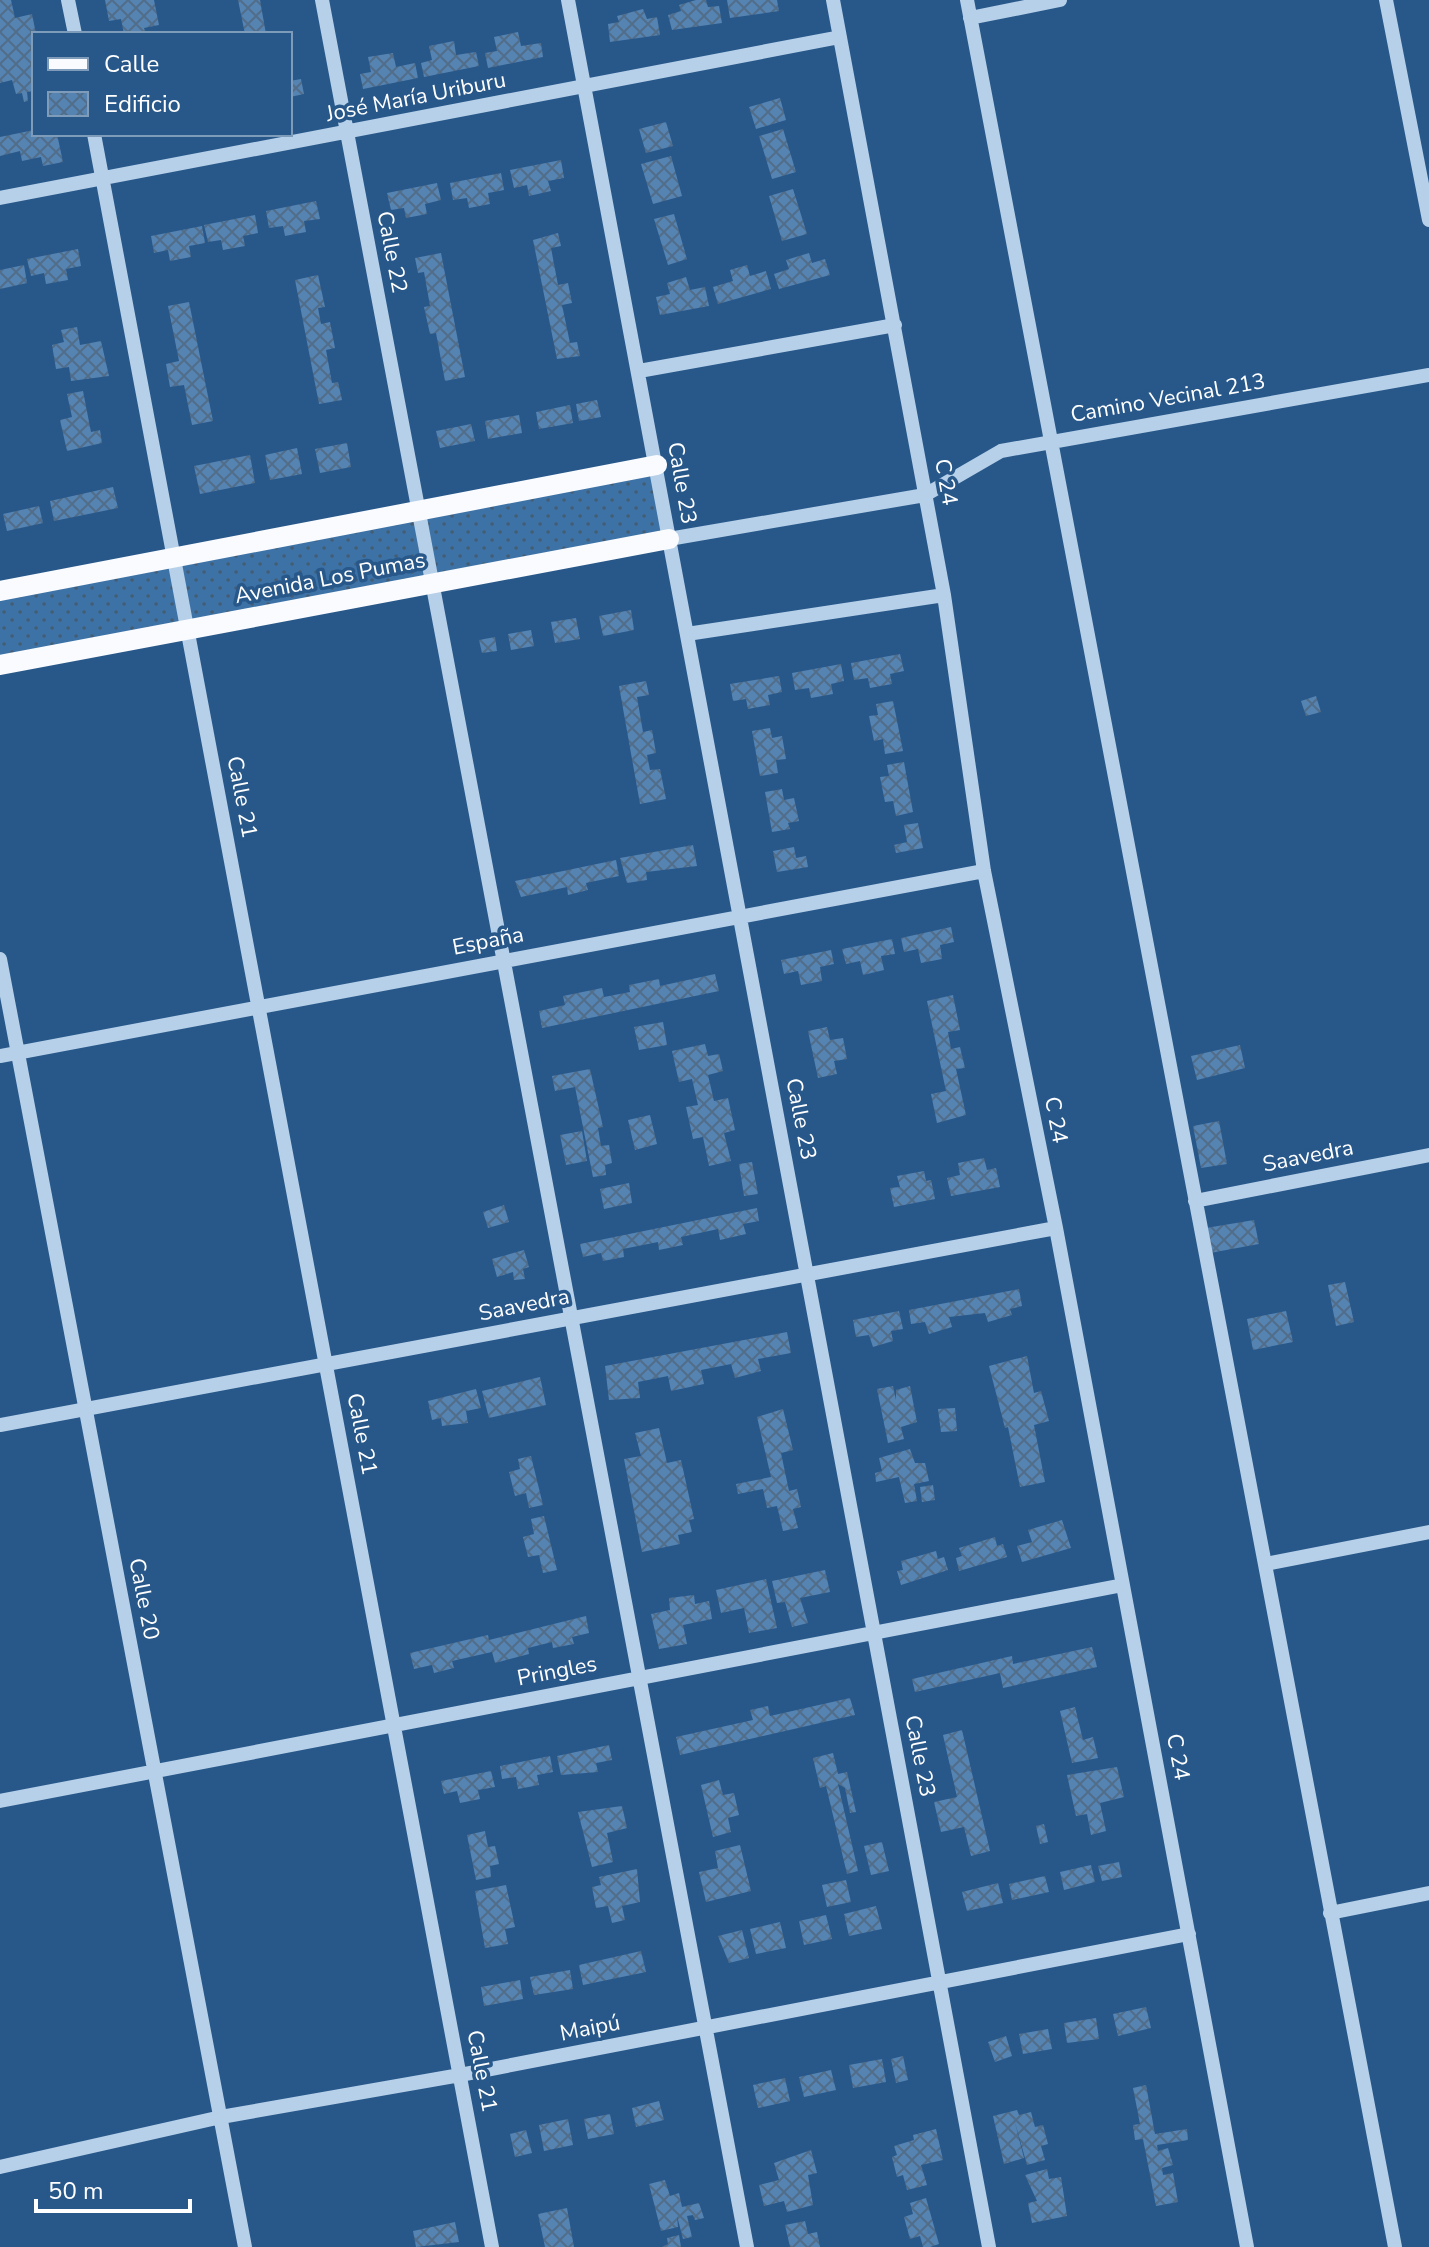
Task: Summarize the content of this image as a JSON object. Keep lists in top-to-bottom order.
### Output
{
  "streets": {
    "main road": ["Avenida Los Pumas"],
    "street": [
      "José María Uriburu",
      "Calle 22",
      "Camino Vecinal 213",
      "C 24",
      "Calle 23",
      "Calle 21",
      "España",
      "Saavedra",
      "Calle 20",
      "Pringles",
      "Maipú"
    ]
  },
  "crossings": [
    ["José María Uriburu", "Calle 22"],
    ["José María Uriburu", "C 24"],
    ["José María Uriburu", "Calle 23"],
    ["Calle 22", "Avenida Los Pumas"],
    ["Calle 22", "España"],
    ["Calle 22", "Saavedra"],
    ["Calle 22", "Pringles"],
    ["Calle 22", "Maipú"],
    ["Camino Vecinal 213", "C 24"],
    ["C 24", "España"],
    ["C 24", "Saavedra"],
    ["C 24", "Pringles"],
    ["C 24", "Maipú"],
    ["Calle 23", "Avenida Los Pumas"],
    ["Calle 23", "España"],
    ["Calle 23", "Saavedra"],
    ["Calle 23", "Pringles"],
    ["Calle 23", "Maipú"],
    ["Avenida Los Pumas", "Calle 21"],
    ["Calle 21", "España"],
    ["Calle 21", "Saavedra"],
    ["Calle 21", "Pringles"],
    ["Calle 21", "Maipú"],
    ["España", "Calle 20"],
    ["Saavedra", "Calle 20"],
    ["Calle 20", "Pringles"],
    ["Calle 20", "Maipú"]
  ],
  "legend": ["Calle", "Edificio"],
  "scale_bar": "50 m"
}
